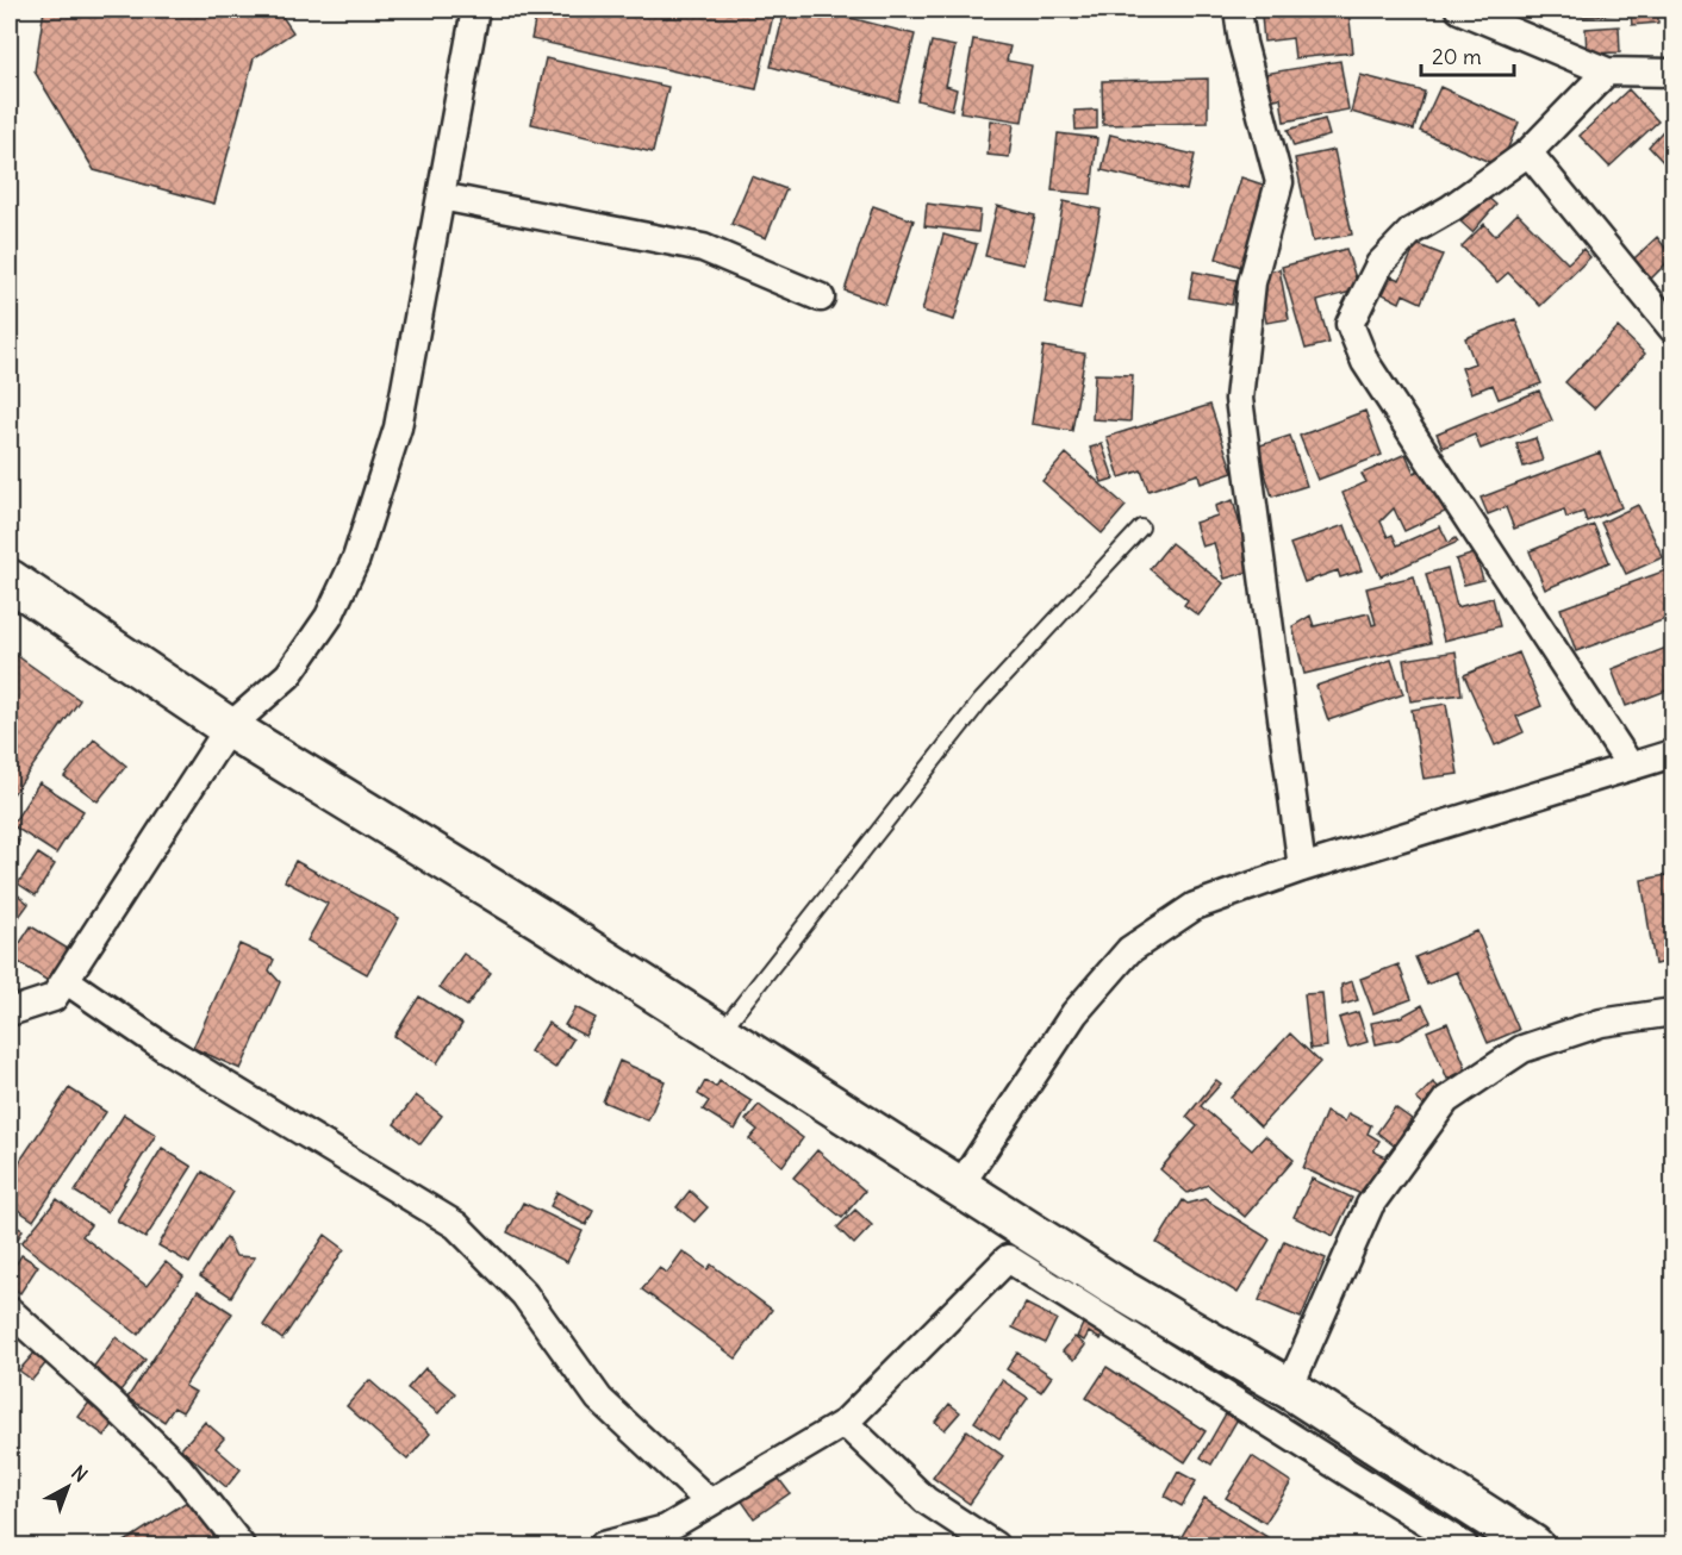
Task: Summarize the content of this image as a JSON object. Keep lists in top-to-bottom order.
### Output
{
  "scale_bar": "20 m",
  "north": "top right"
}
